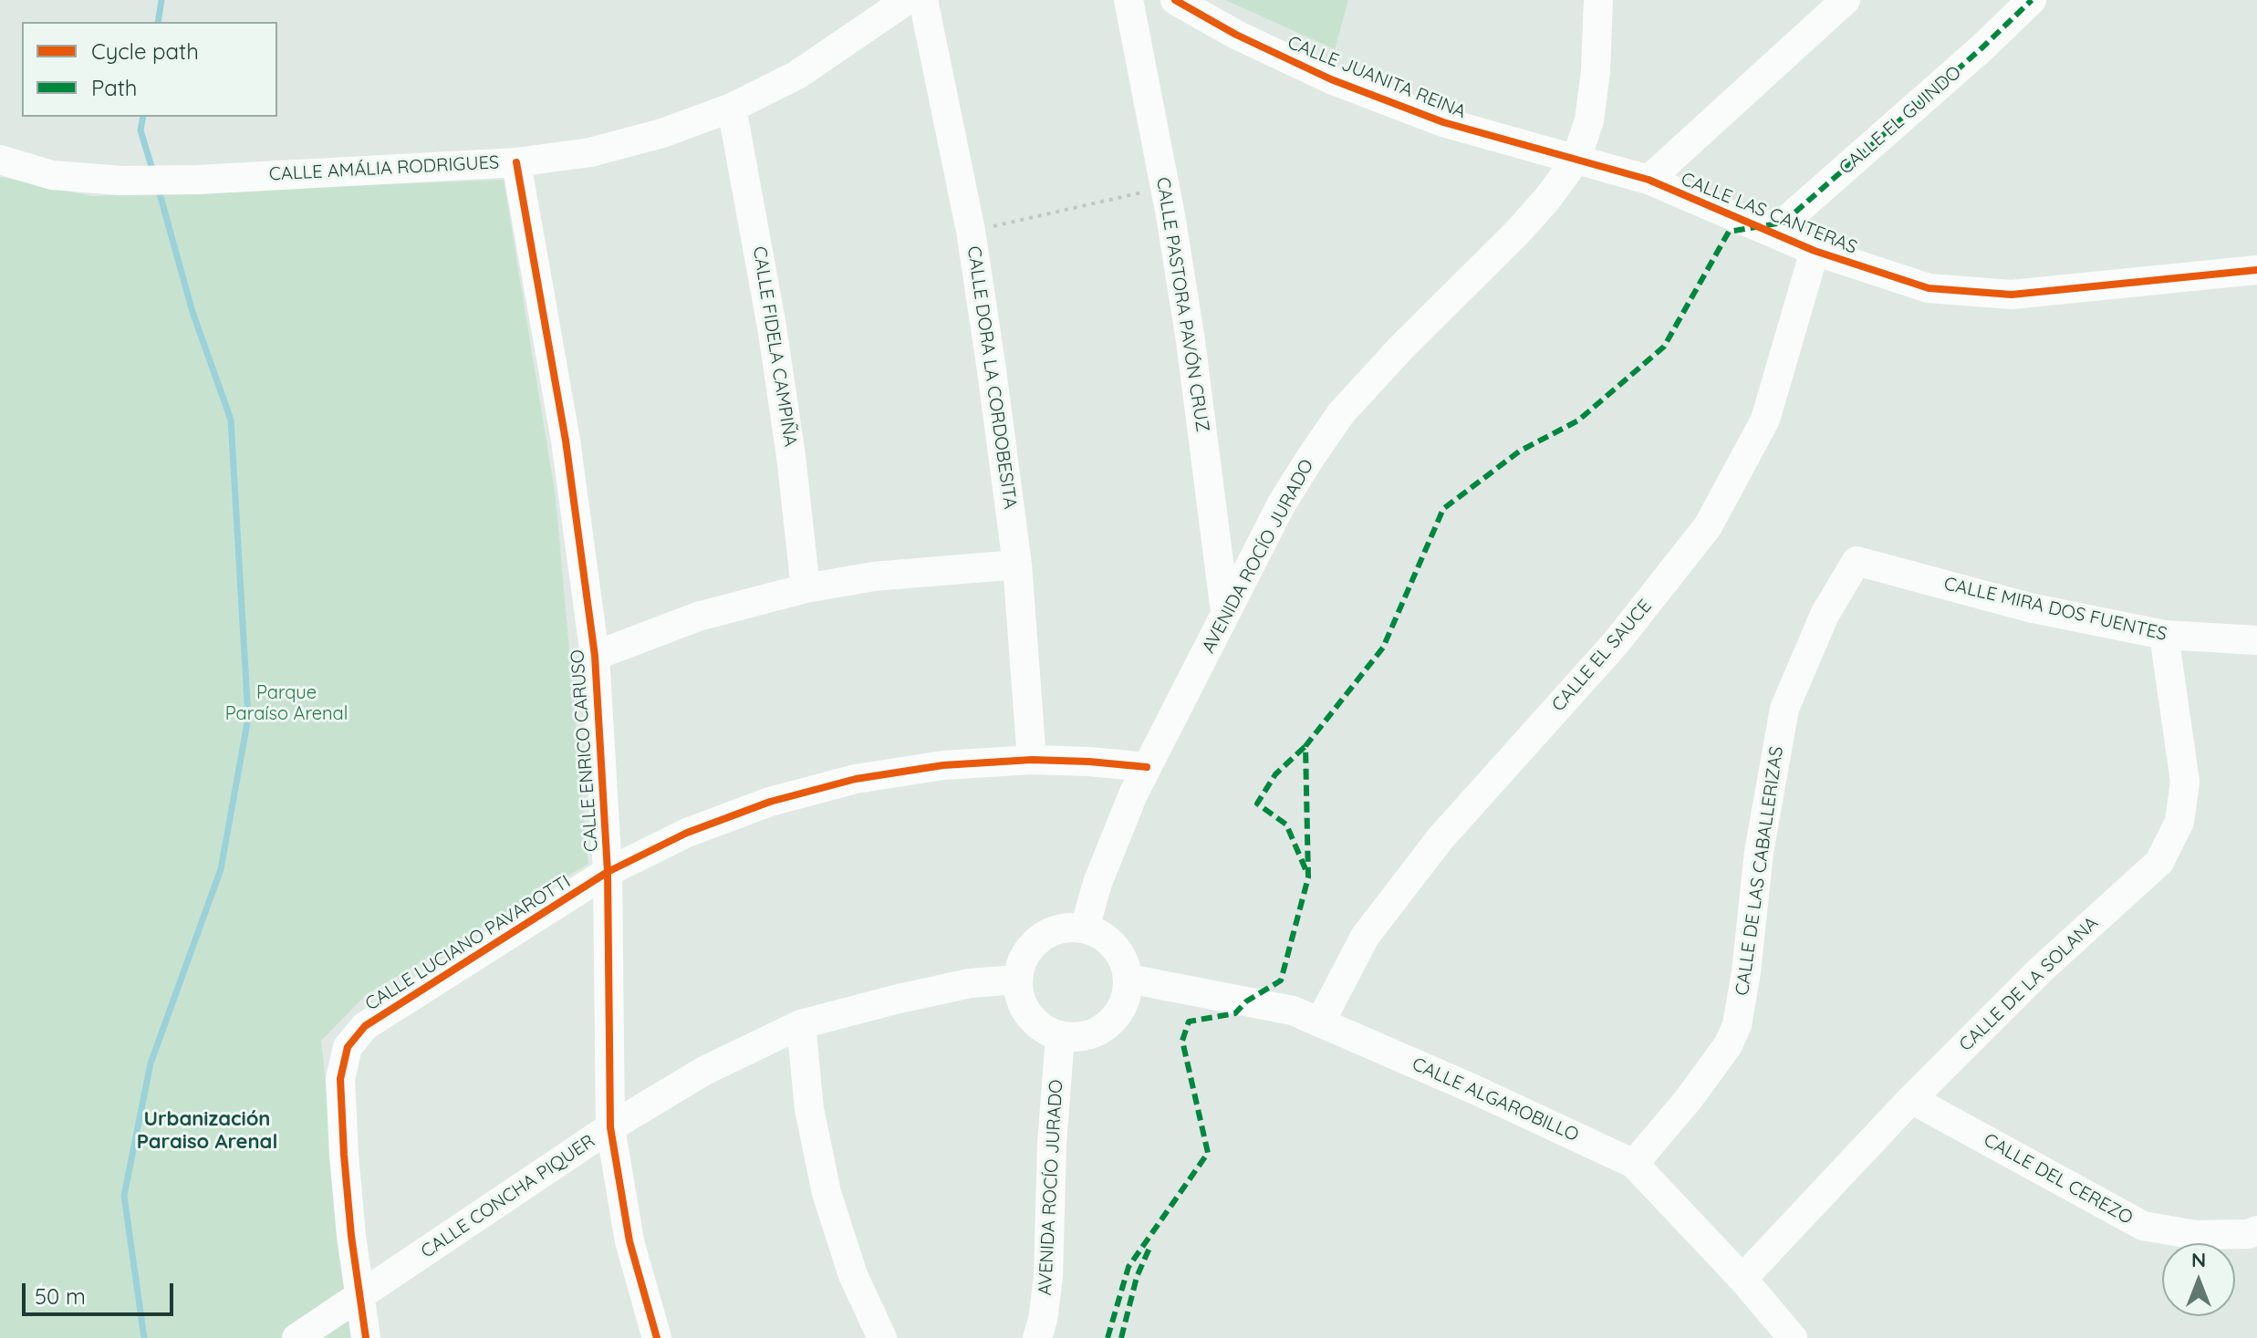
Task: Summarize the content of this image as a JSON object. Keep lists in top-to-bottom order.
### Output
{
  "streets": {
    "street": [
      "CALLE JUANITA REINA",
      "CALLE EL GUINDO",
      "CALLE AMÁLIA RODRIGUES",
      "CALLE LAS CANTERAS",
      "CALLE PASTORA PAVÓN CRUZ",
      "CALLE FIDELA CAMPIÑA",
      "CALLE DORA LA CORDOBESITA",
      "AVENIDA ROCÍO JURADO",
      "CALLE MIRA DOS FUENTES",
      "CALLE EL SAUCE",
      "CALLE ENRICO CARUSO",
      "CALLE DE LAS CABALLERIZAS",
      "CALLE LUCIANO PAVAROTTI",
      "CALLE DE LA SOLANA",
      "CALLE ALGAROBILLO",
      "CALLE DEL CEREZO",
      "CALLE CONCHA PIQUER"
    ]
  },
  "crossings": [
    ["CALLE JUANITA REINA", "CALLE LAS CANTERAS"],
    ["CALLE JUANITA REINA", "AVENIDA ROCÍO JURADO"],
    ["CALLE EL GUINDO", "CALLE LAS CANTERAS"],
    ["CALLE AMÁLIA RODRIGUES", "CALLE FIDELA CAMPIÑA"],
    ["CALLE AMÁLIA RODRIGUES", "CALLE ENRICO CARUSO"],
    ["CALLE LAS CANTERAS", "AVENIDA ROCÍO JURADO"],
    ["CALLE LAS CANTERAS", "CALLE EL SAUCE"],
    ["CALLE PASTORA PAVÓN CRUZ", "AVENIDA ROCÍO JURADO"],
    ["CALLE DORA LA CORDOBESITA", "CALLE LUCIANO PAVAROTTI"],
    ["AVENIDA ROCÍO JURADO", "CALLE LUCIANO PAVAROTTI"],
    ["AVENIDA ROCÍO JURADO", "CALLE ALGAROBILLO"],
    ["AVENIDA ROCÍO JURADO", "CALLE CONCHA PIQUER"],
    ["CALLE MIRA DOS FUENTES", "CALLE DE LAS CABALLERIZAS"],
    ["CALLE MIRA DOS FUENTES", "CALLE DE LA SOLANA"],
    ["CALLE EL SAUCE", "CALLE ALGAROBILLO"],
    ["CALLE ENRICO CARUSO", "CALLE LUCIANO PAVAROTTI"],
    ["CALLE ENRICO CARUSO", "CALLE CONCHA PIQUER"],
    ["CALLE DE LAS CABALLERIZAS", "CALLE ALGAROBILLO"],
    ["CALLE LUCIANO PAVAROTTI", "CALLE CONCHA PIQUER"],
    ["CALLE DE LA SOLANA", "CALLE ALGAROBILLO"],
    ["CALLE DE LA SOLANA", "CALLE DEL CEREZO"],
    ["CALLE ALGAROBILLO", "CALLE CONCHA PIQUER"]
  ],
  "districts": ["Urbanización Paraiso Arenal"],
  "parks": ["Parque Paraíso Arenal"],
  "legend": ["Cycle path", "Path"],
  "scale_bar": "50 m",
  "north": "top"
}
